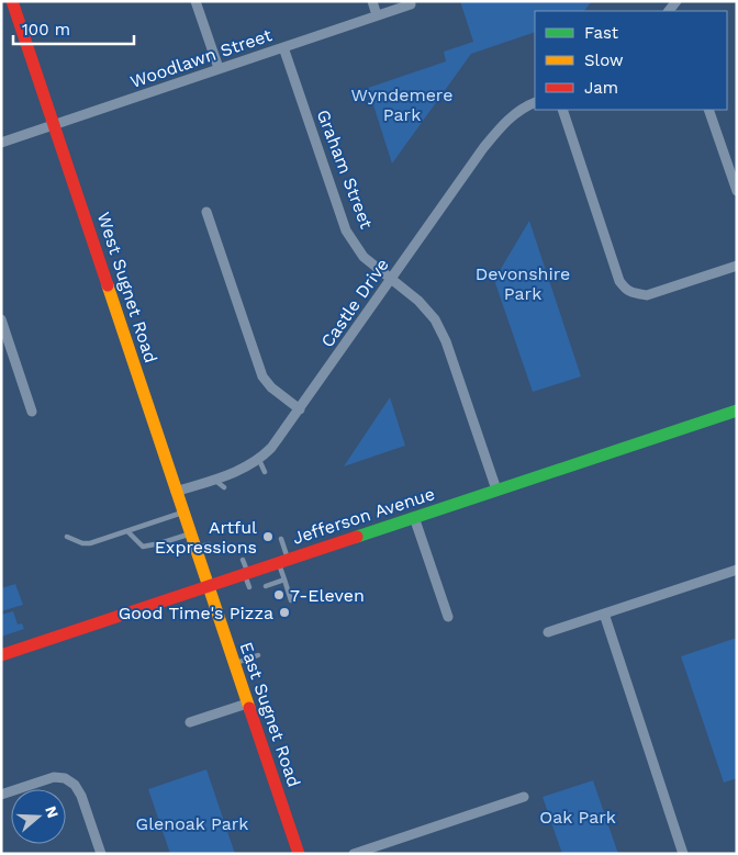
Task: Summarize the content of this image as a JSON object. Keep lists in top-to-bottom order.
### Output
{
  "streets": {
    "street": [
      "Woodlawn Street",
      "Graham Street",
      "West Sugnet Road",
      "Castle Drive",
      "Jefferson Avenue",
      "East Sugnet Road"
    ]
  },
  "crossings": [
    ["Woodlawn Street", "Graham Street"],
    ["Woodlawn Street", "West Sugnet Road"],
    ["Graham Street", "Castle Drive"],
    ["Graham Street", "Jefferson Avenue"],
    ["West Sugnet Road", "Castle Drive"],
    ["West Sugnet Road", "Jefferson Avenue"],
    ["West Sugnet Road", "East Sugnet Road"],
    ["Jefferson Avenue", "East Sugnet Road"]
  ],
  "parks": [
    "Wyndemere Park",
    "Devonshire Park",
    "Oak Park",
    "Glenoak Park"
  ],
  "places": ["Artful Expressions", "7-Eleven", "Good Time's Pizza"],
  "legend": ["Fast", "Slow", "Jam"],
  "scale_bar": "100 m",
  "north": "right"
}
